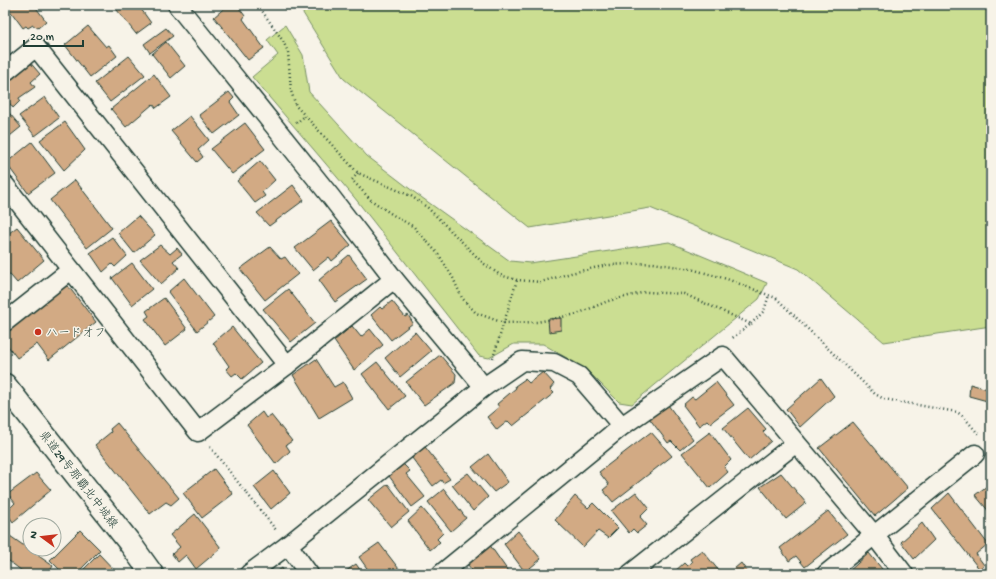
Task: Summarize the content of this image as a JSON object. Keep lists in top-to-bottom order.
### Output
{
  "streets": {
    "main road": ["県道29号那覇北中城線"]
  },
  "places": ["ハードオフ"],
  "scale_bar": "20 m",
  "north": "left"
}
